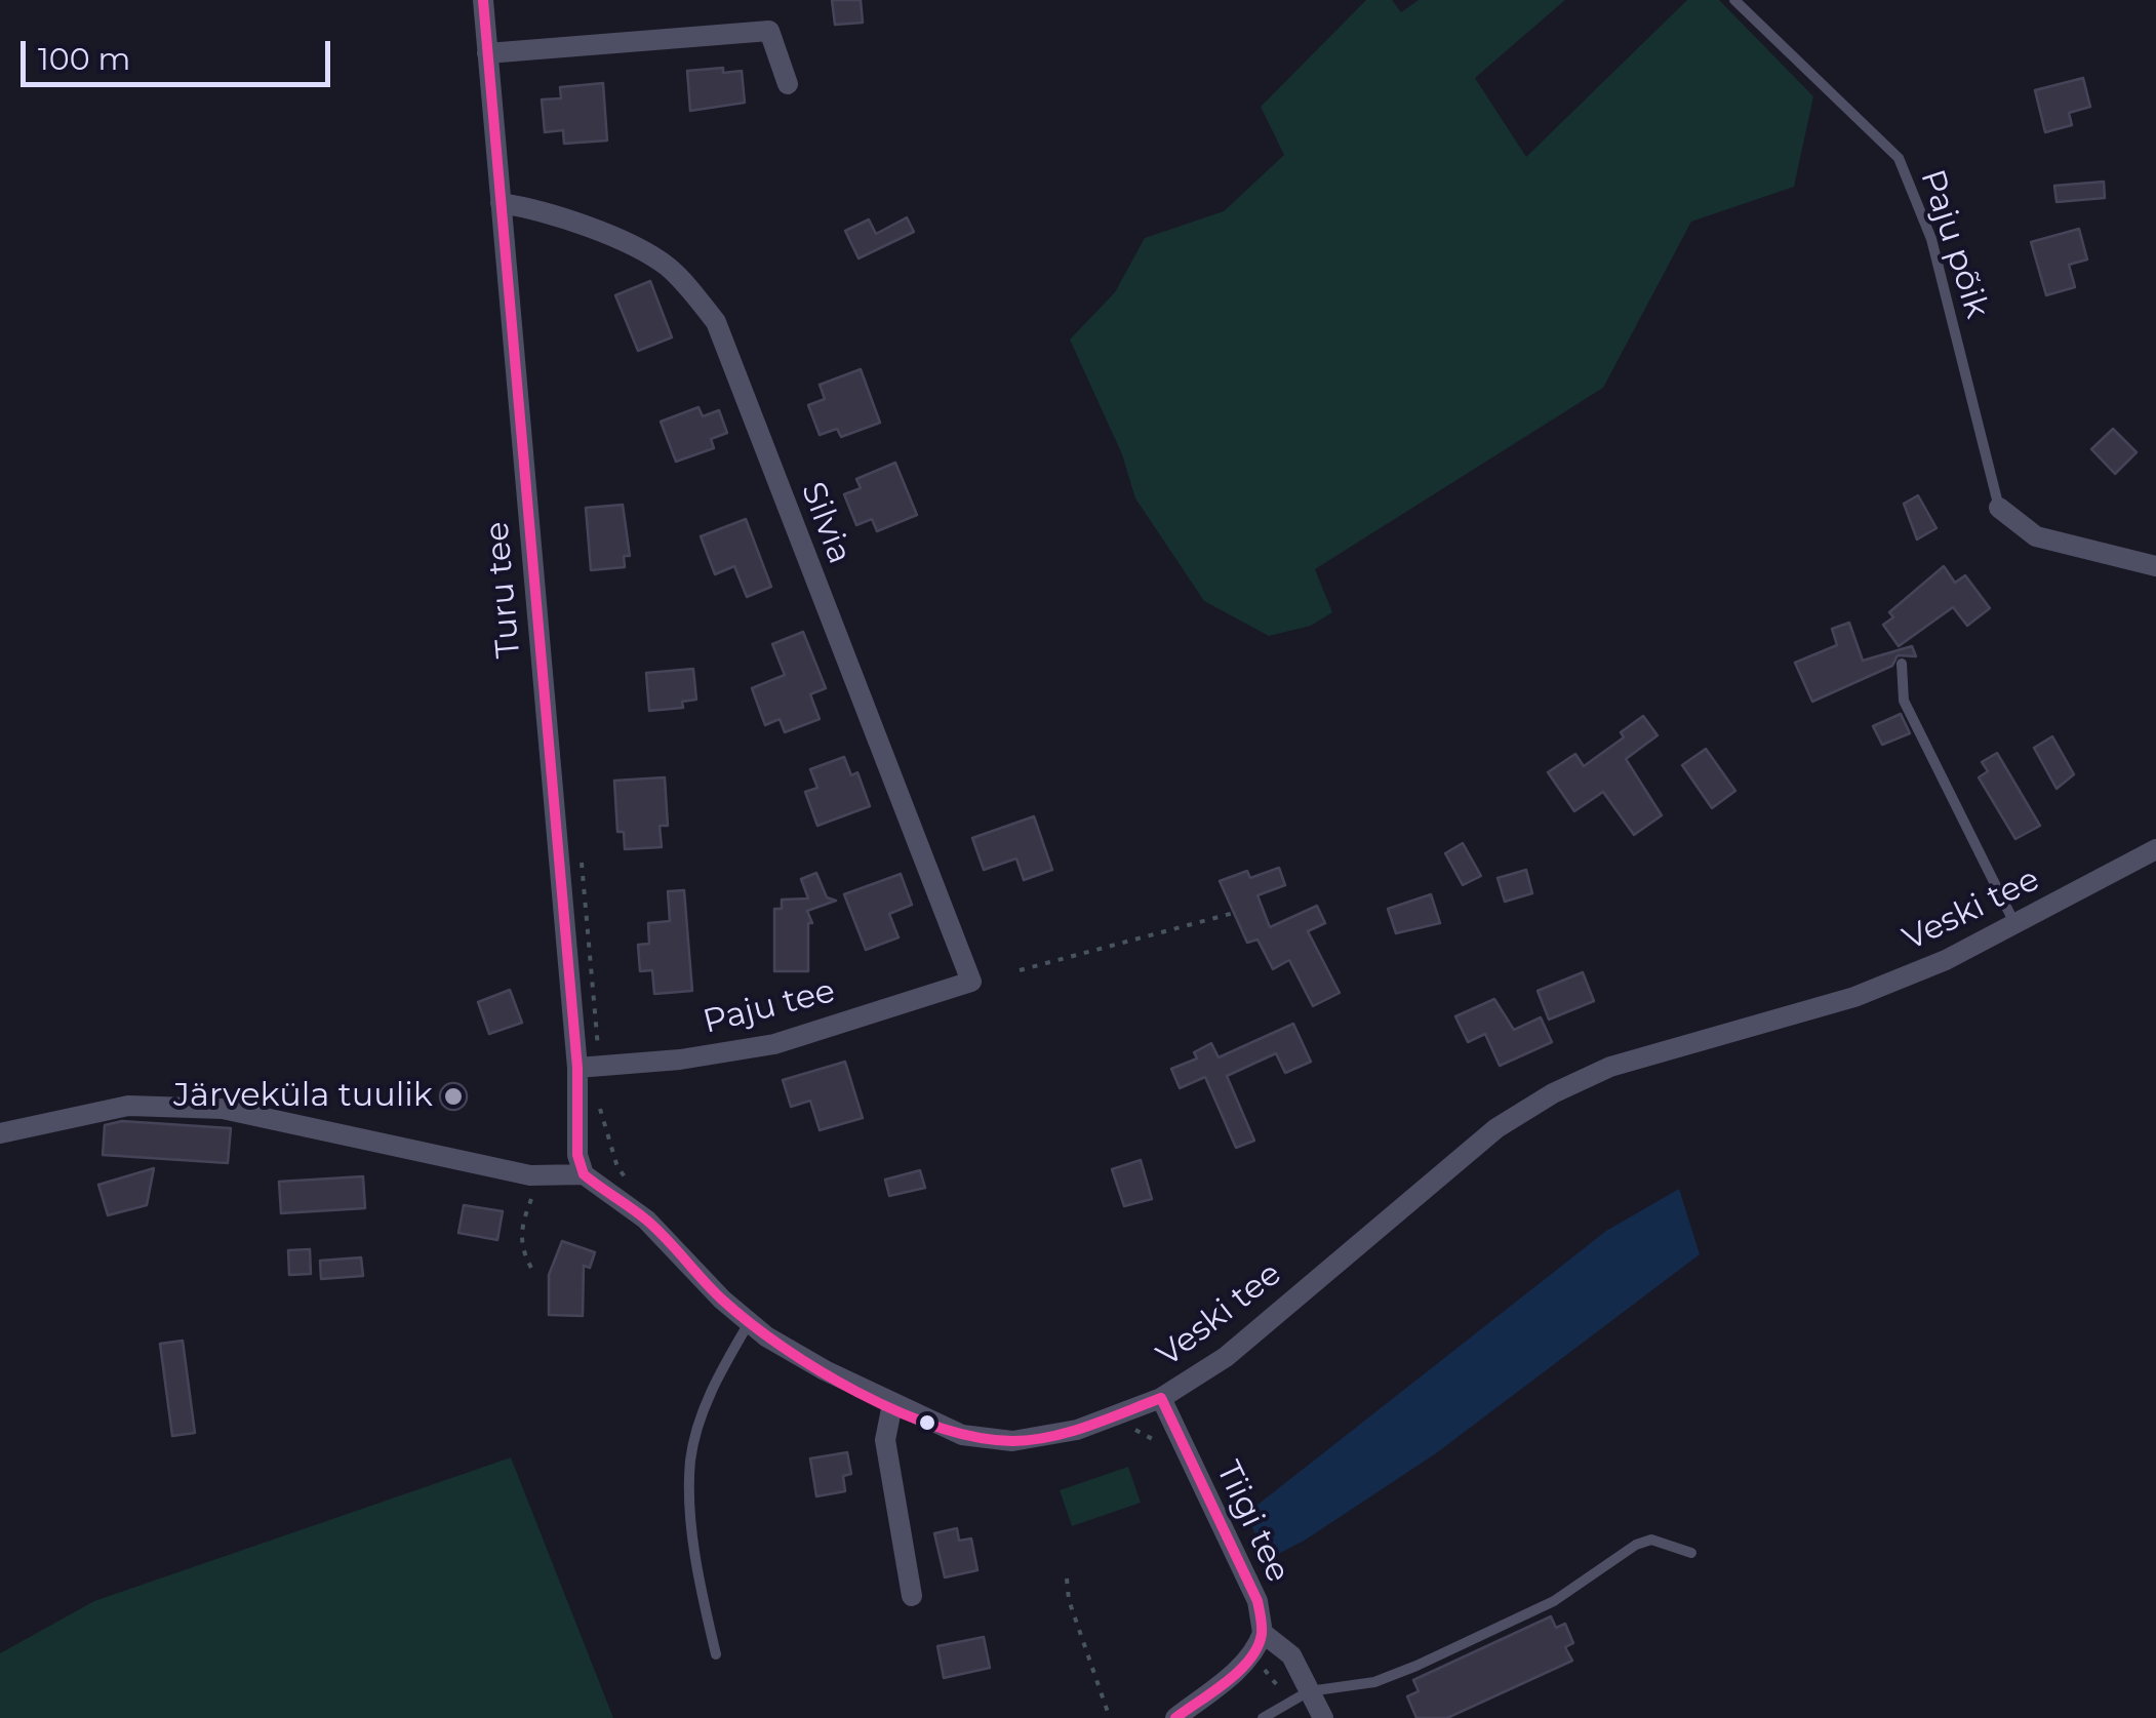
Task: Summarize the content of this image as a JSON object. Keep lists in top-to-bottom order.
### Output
{
  "streets": {
    "street": [
      "Silvia",
      "Turu tee",
      "Veski tee",
      "Paju tee",
      "Tiigi tee"
    ],
    "lane": ["Paju põik"]
  },
  "crossings": [
    ["Silvia", "Turu tee"],
    ["Silvia", "Paju tee"],
    ["Turu tee", "Veski tee"],
    ["Turu tee", "Paju tee"],
    ["Veski tee", "Tiigi tee"]
  ],
  "places": ["Järveküla tuulik"],
  "scale_bar": "100 m"
}
